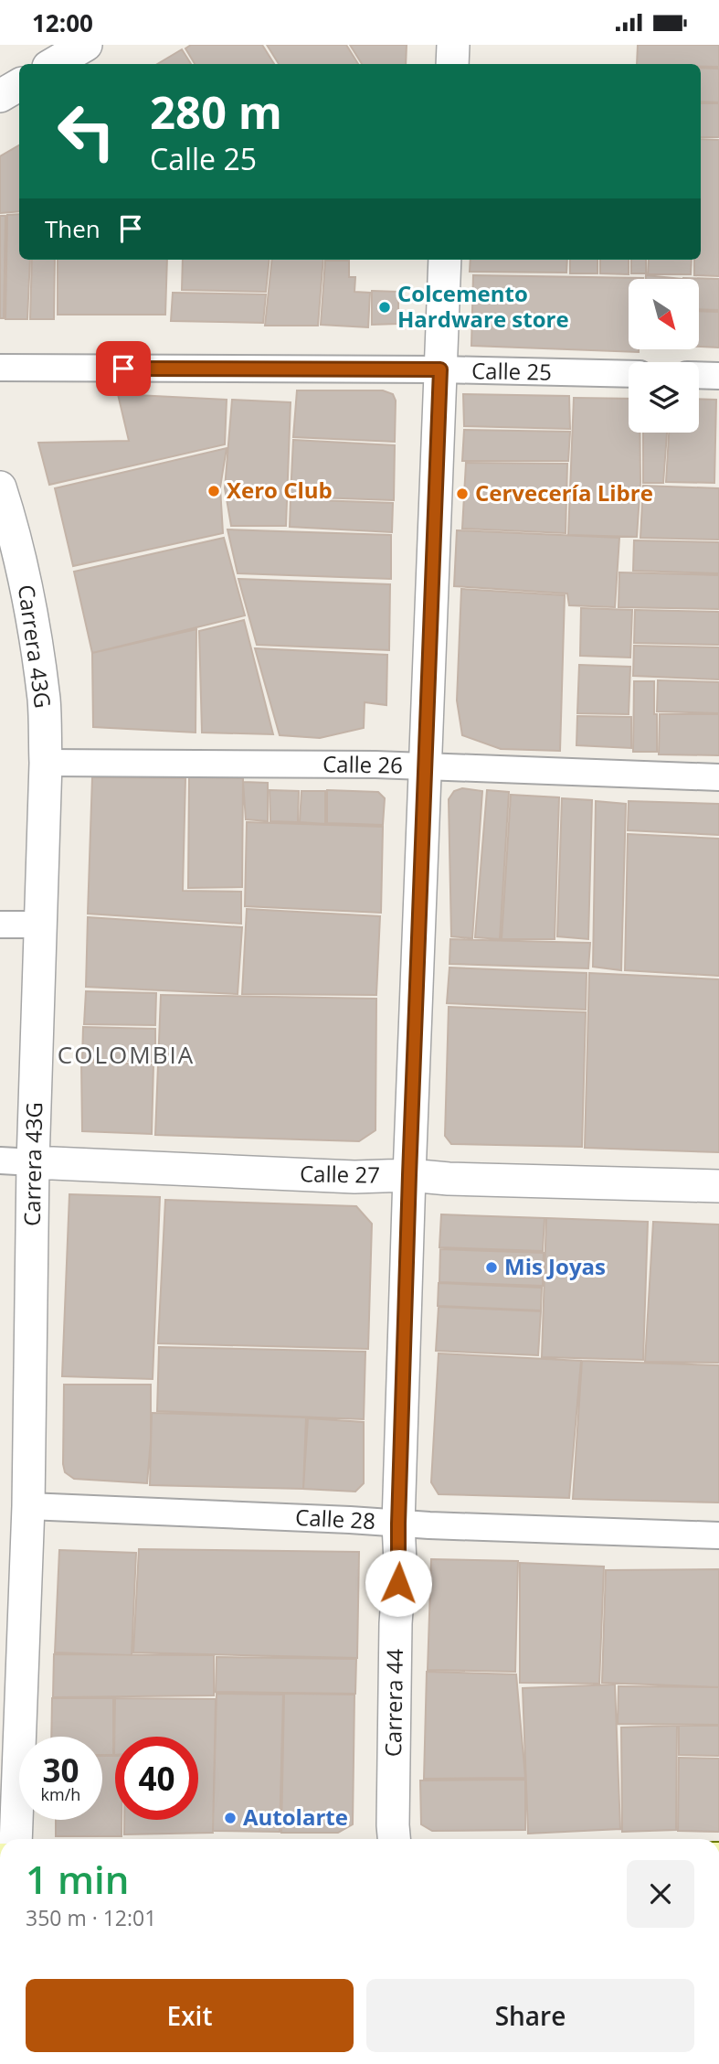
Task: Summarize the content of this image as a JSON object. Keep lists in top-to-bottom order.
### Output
{
  "streets": {
    "street": [
      "Calle 25",
      "Carrera 43G",
      "Calle 26",
      "Calle 27",
      "Calle 28",
      "Carrera 44"
    ]
  },
  "crossings": [
    ["Calle 25", "Carrera 44"],
    ["Carrera 43G", "Calle 26"],
    ["Carrera 43G", "Calle 27"],
    ["Carrera 43G", "Calle 28"],
    ["Calle 26", "Carrera 44"],
    ["Calle 27", "Carrera 44"],
    ["Calle 28", "Carrera 44"]
  ],
  "districts": ["COLOMBIA"],
  "places": [
    "Colcemento Hardware store",
    "Xero Club",
    "Cervecería Libre",
    "Mis Joyas",
    "Autolarte"
  ],
  "north": "bottom right",
  "page": {
    "status": "12:00",
    "turn": ["280 m", "Calle 25"],
    "then": "Then",
    "speed": "30 km/h",
    "limit": "40",
    "heading": ["1 min", "350 m · 12:01"],
    "buttons": ["Exit", "Share"]
  }
}
